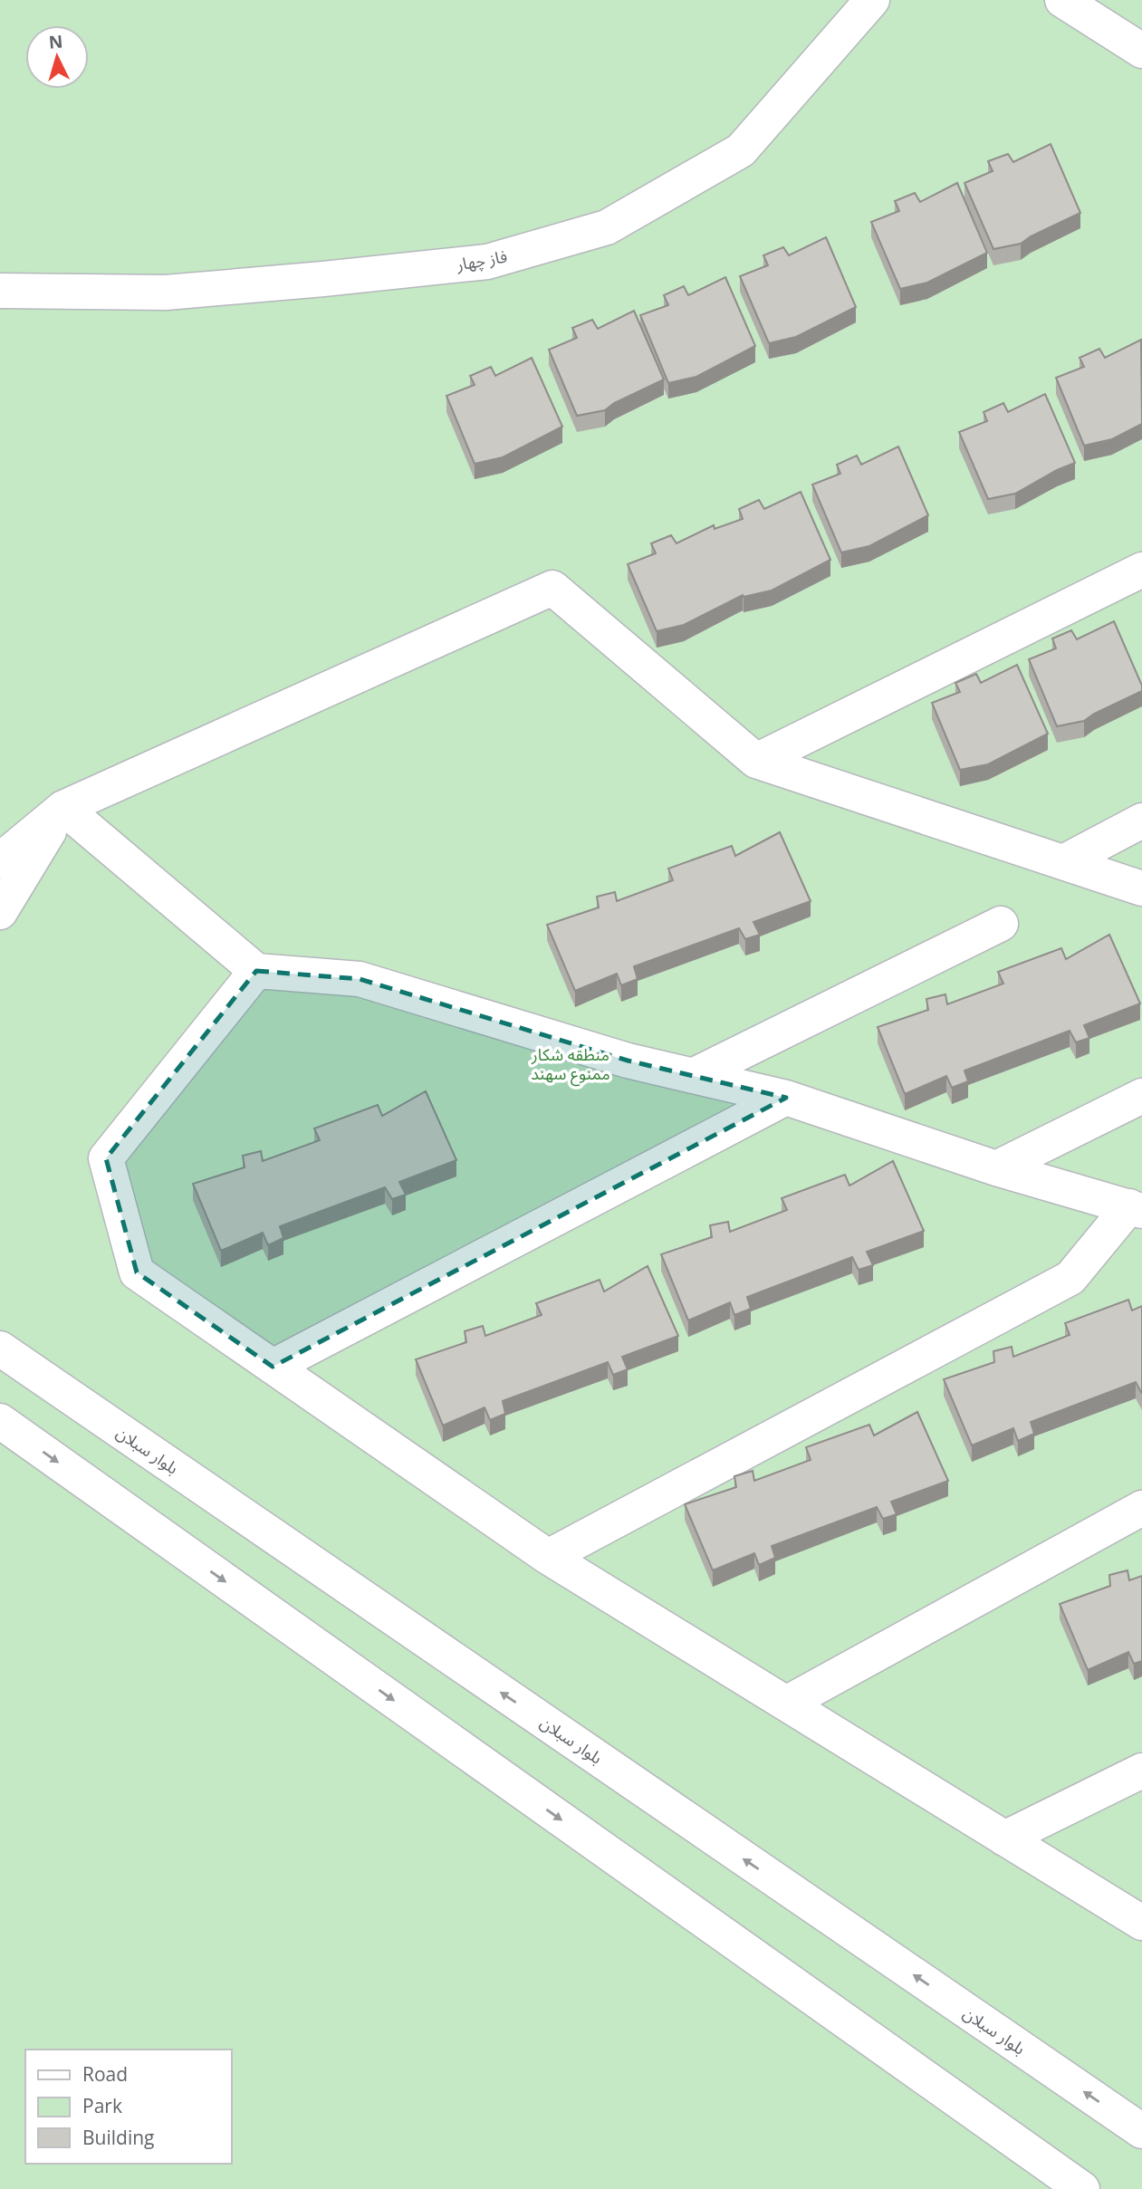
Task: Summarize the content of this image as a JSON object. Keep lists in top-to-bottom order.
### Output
{
  "streets": {
    "street": ["فاز چهار", "بلوار سبلان"]
  },
  "parks": ["منطقه شکار ممنوع سهند"],
  "legend": ["Road", "Park", "Building"],
  "north": "top"
}
